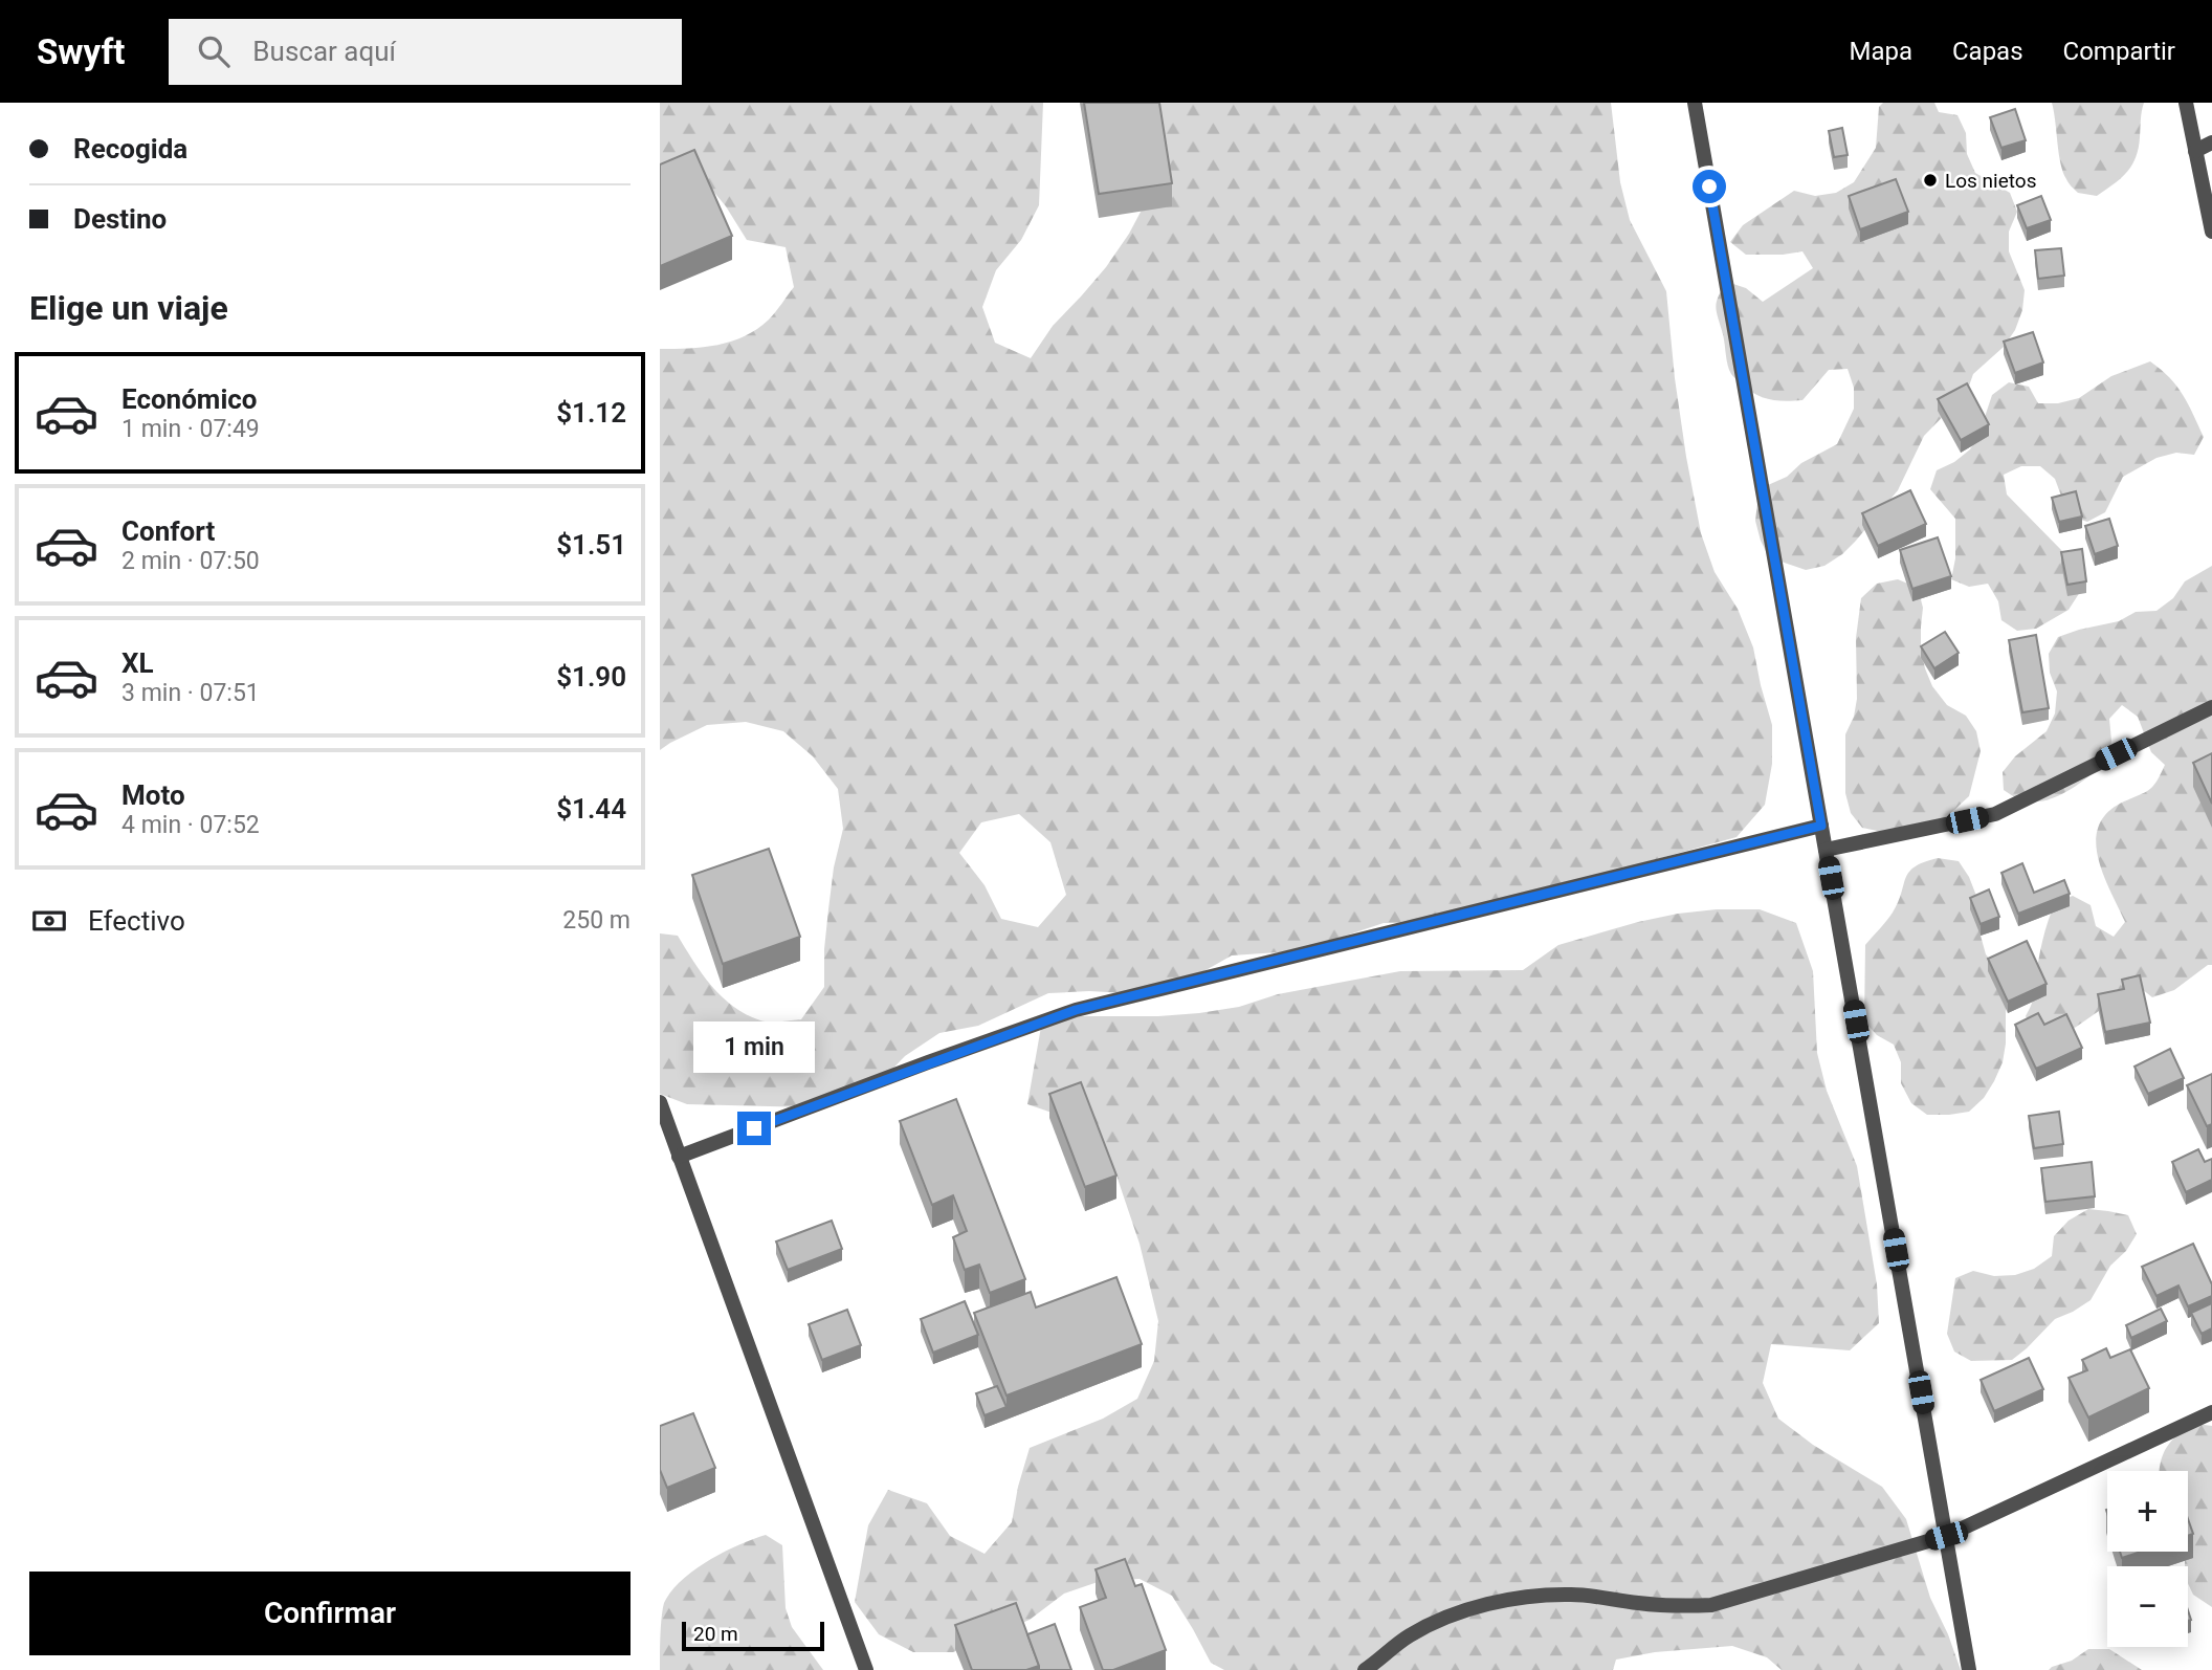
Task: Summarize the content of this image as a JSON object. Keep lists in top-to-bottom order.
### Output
{
  "places": ["Los nietos"],
  "scale_bar": "20 m",
  "page": {
    "header": "Swyft",
    "search": "Buscar aquí",
    "nav": ["Mapa", "Capas", "Compartir"],
    "banner": ["Recogida", "Destino"],
    "heading": "Elige un viaje",
    "list": [
      {
        "name": "Económico",
        "note": "1 min · 07:49",
        "value": "$1.12"
      },
      {
        "name": "Confort",
        "note": "2 min · 07:50",
        "value": "$1.51"
      },
      {
        "name": "XL",
        "note": "3 min · 07:51",
        "value": "$1.90"
      },
      {
        "name": "Moto",
        "note": "4 min · 07:52",
        "value": "$1.44"
      }
    ],
    "pay": ["Efectivo", "250 m"],
    "bubble": "1 min",
    "map_buttons": ["+", "−"],
    "buttons": "Confirmar",
    "scale": "20 m"
  }
}
